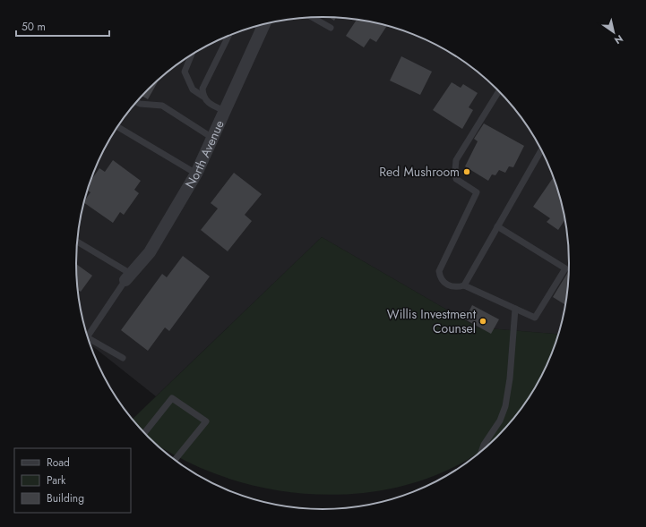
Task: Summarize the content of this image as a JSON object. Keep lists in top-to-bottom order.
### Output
{
  "streets": {
    "street": ["North Avenue"]
  },
  "places": ["Red Mushroom", "Willis Investment Counsel"],
  "legend": ["Road", "Park", "Building"],
  "scale_bar": "50 m",
  "north": "bottom right"
}
